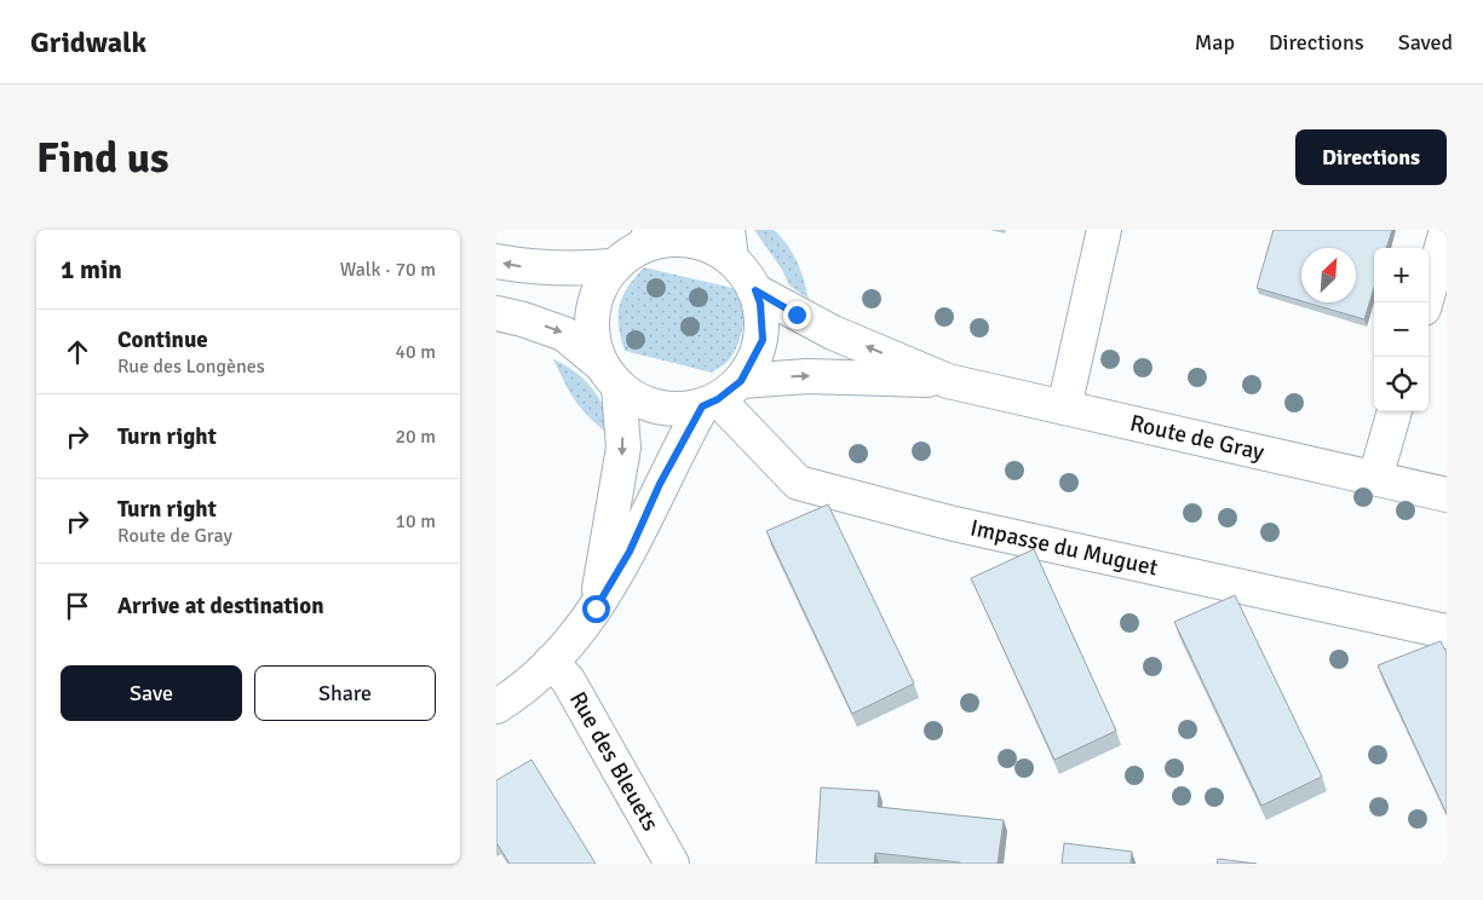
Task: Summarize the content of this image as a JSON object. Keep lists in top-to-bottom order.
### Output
{
  "streets": {
    "main road": ["Route de Gray", "Impasse du Muguet", "Rue des Bleuets"]
  },
  "crossings": [
    ["Route de Gray", "Impasse du Muguet"]
  ],
  "north": "top right",
  "page": {
    "header": "Gridwalk",
    "nav": ["Map", "Directions", "Saved"],
    "buttons": [
      "Directions",
      ["Save", "Share"]
    ],
    "title": "Find us",
    "heading": ["1 min", "Walk · 70 m"],
    "map_buttons": ["+", "−"],
    "list": [
      ["Continue", "Rue des Longènes", "40 m"],
      ["Turn right", "20 m"],
      ["Turn right", "Route de Gray", "10 m"],
      "Arrive at destination"
    ]
  }
}
